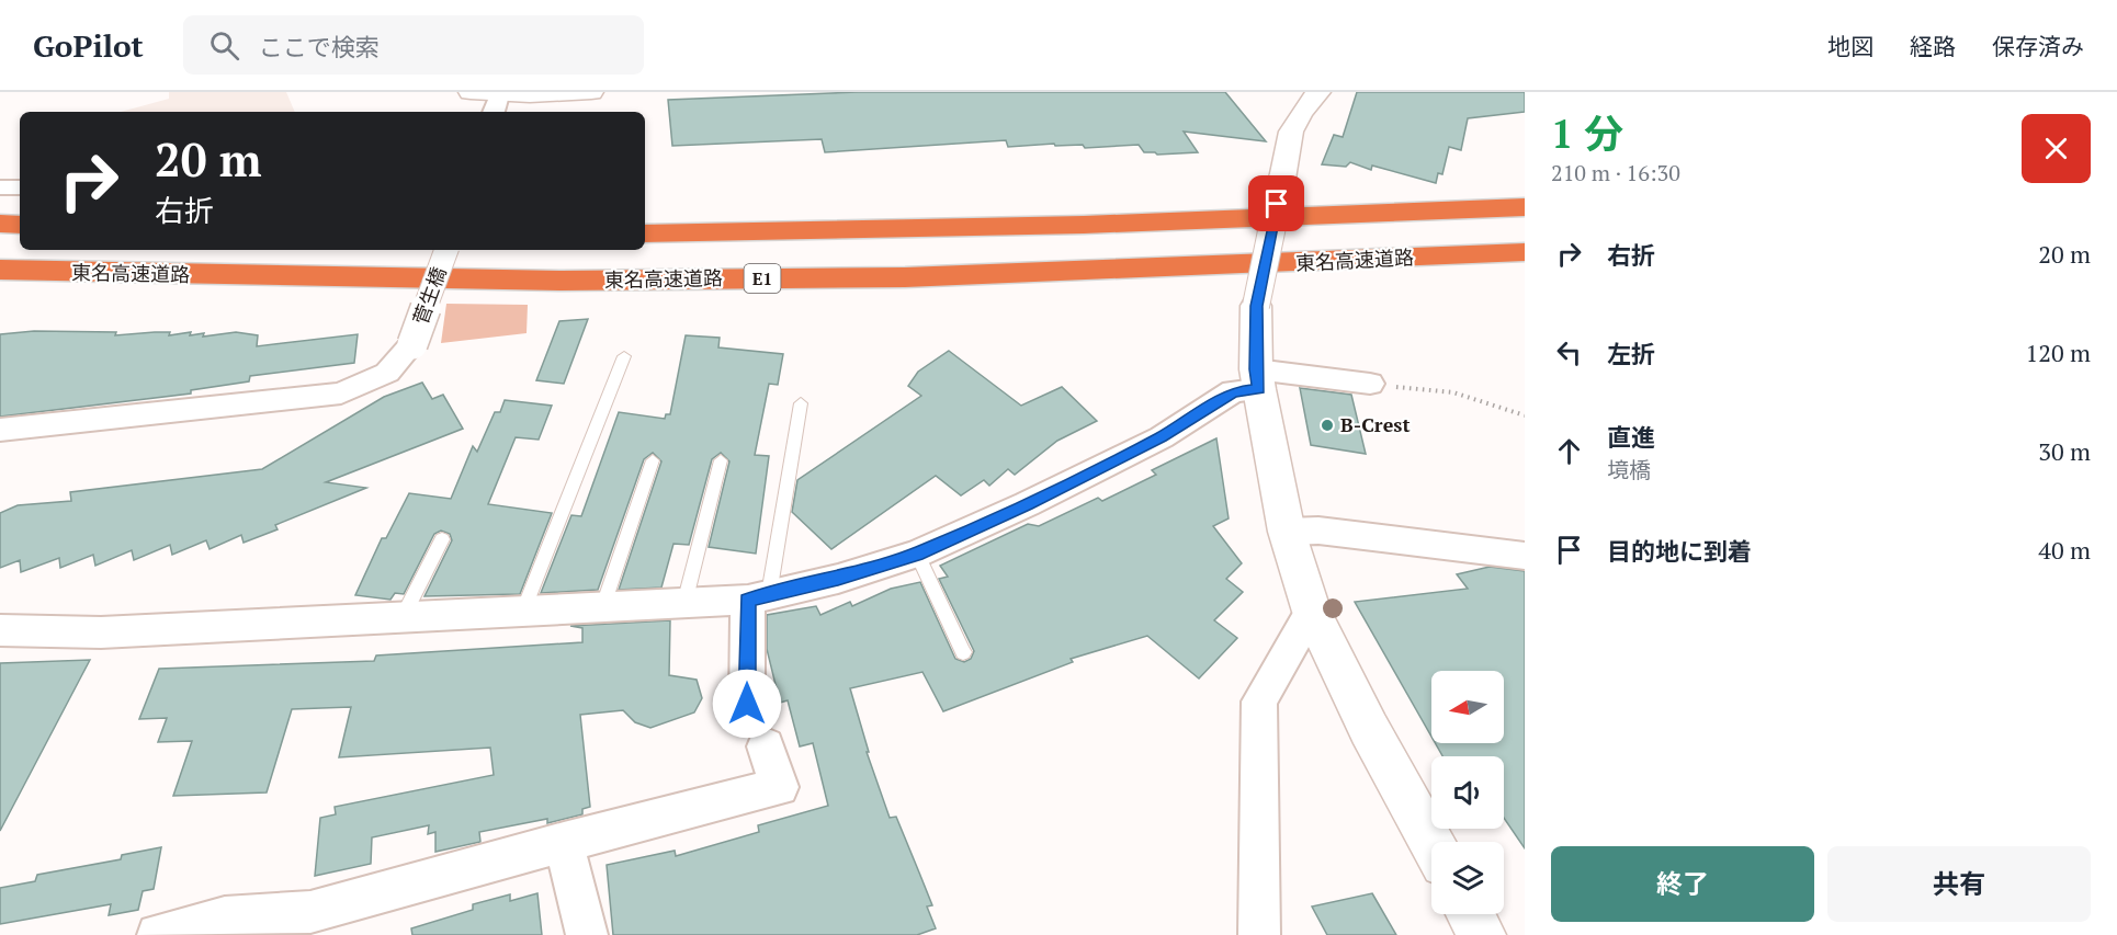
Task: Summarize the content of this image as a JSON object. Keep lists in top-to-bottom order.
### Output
{
  "streets": {
    "highway": ["東名高速道路", "E1"],
    "street": ["菅生橋"]
  },
  "places": ["B-Crest"],
  "north": "left",
  "page": {
    "header": "GoPilot",
    "search": "ここで検索",
    "nav": ["地図", "経路", "保存済み"],
    "heading": ["1 分", "210 m · 16:30"],
    "turn": ["20 m", "右折"],
    "list": [
      {
        "name": "右折",
        "value": "20 m"
      },
      {
        "name": "左折",
        "value": "120 m"
      },
      {
        "name": "直進",
        "note": "境橋",
        "value": "30 m"
      },
      {
        "name": "目的地に到着",
        "value": "40 m"
      }
    ],
    "buttons": ["終了", "共有"]
  }
}
